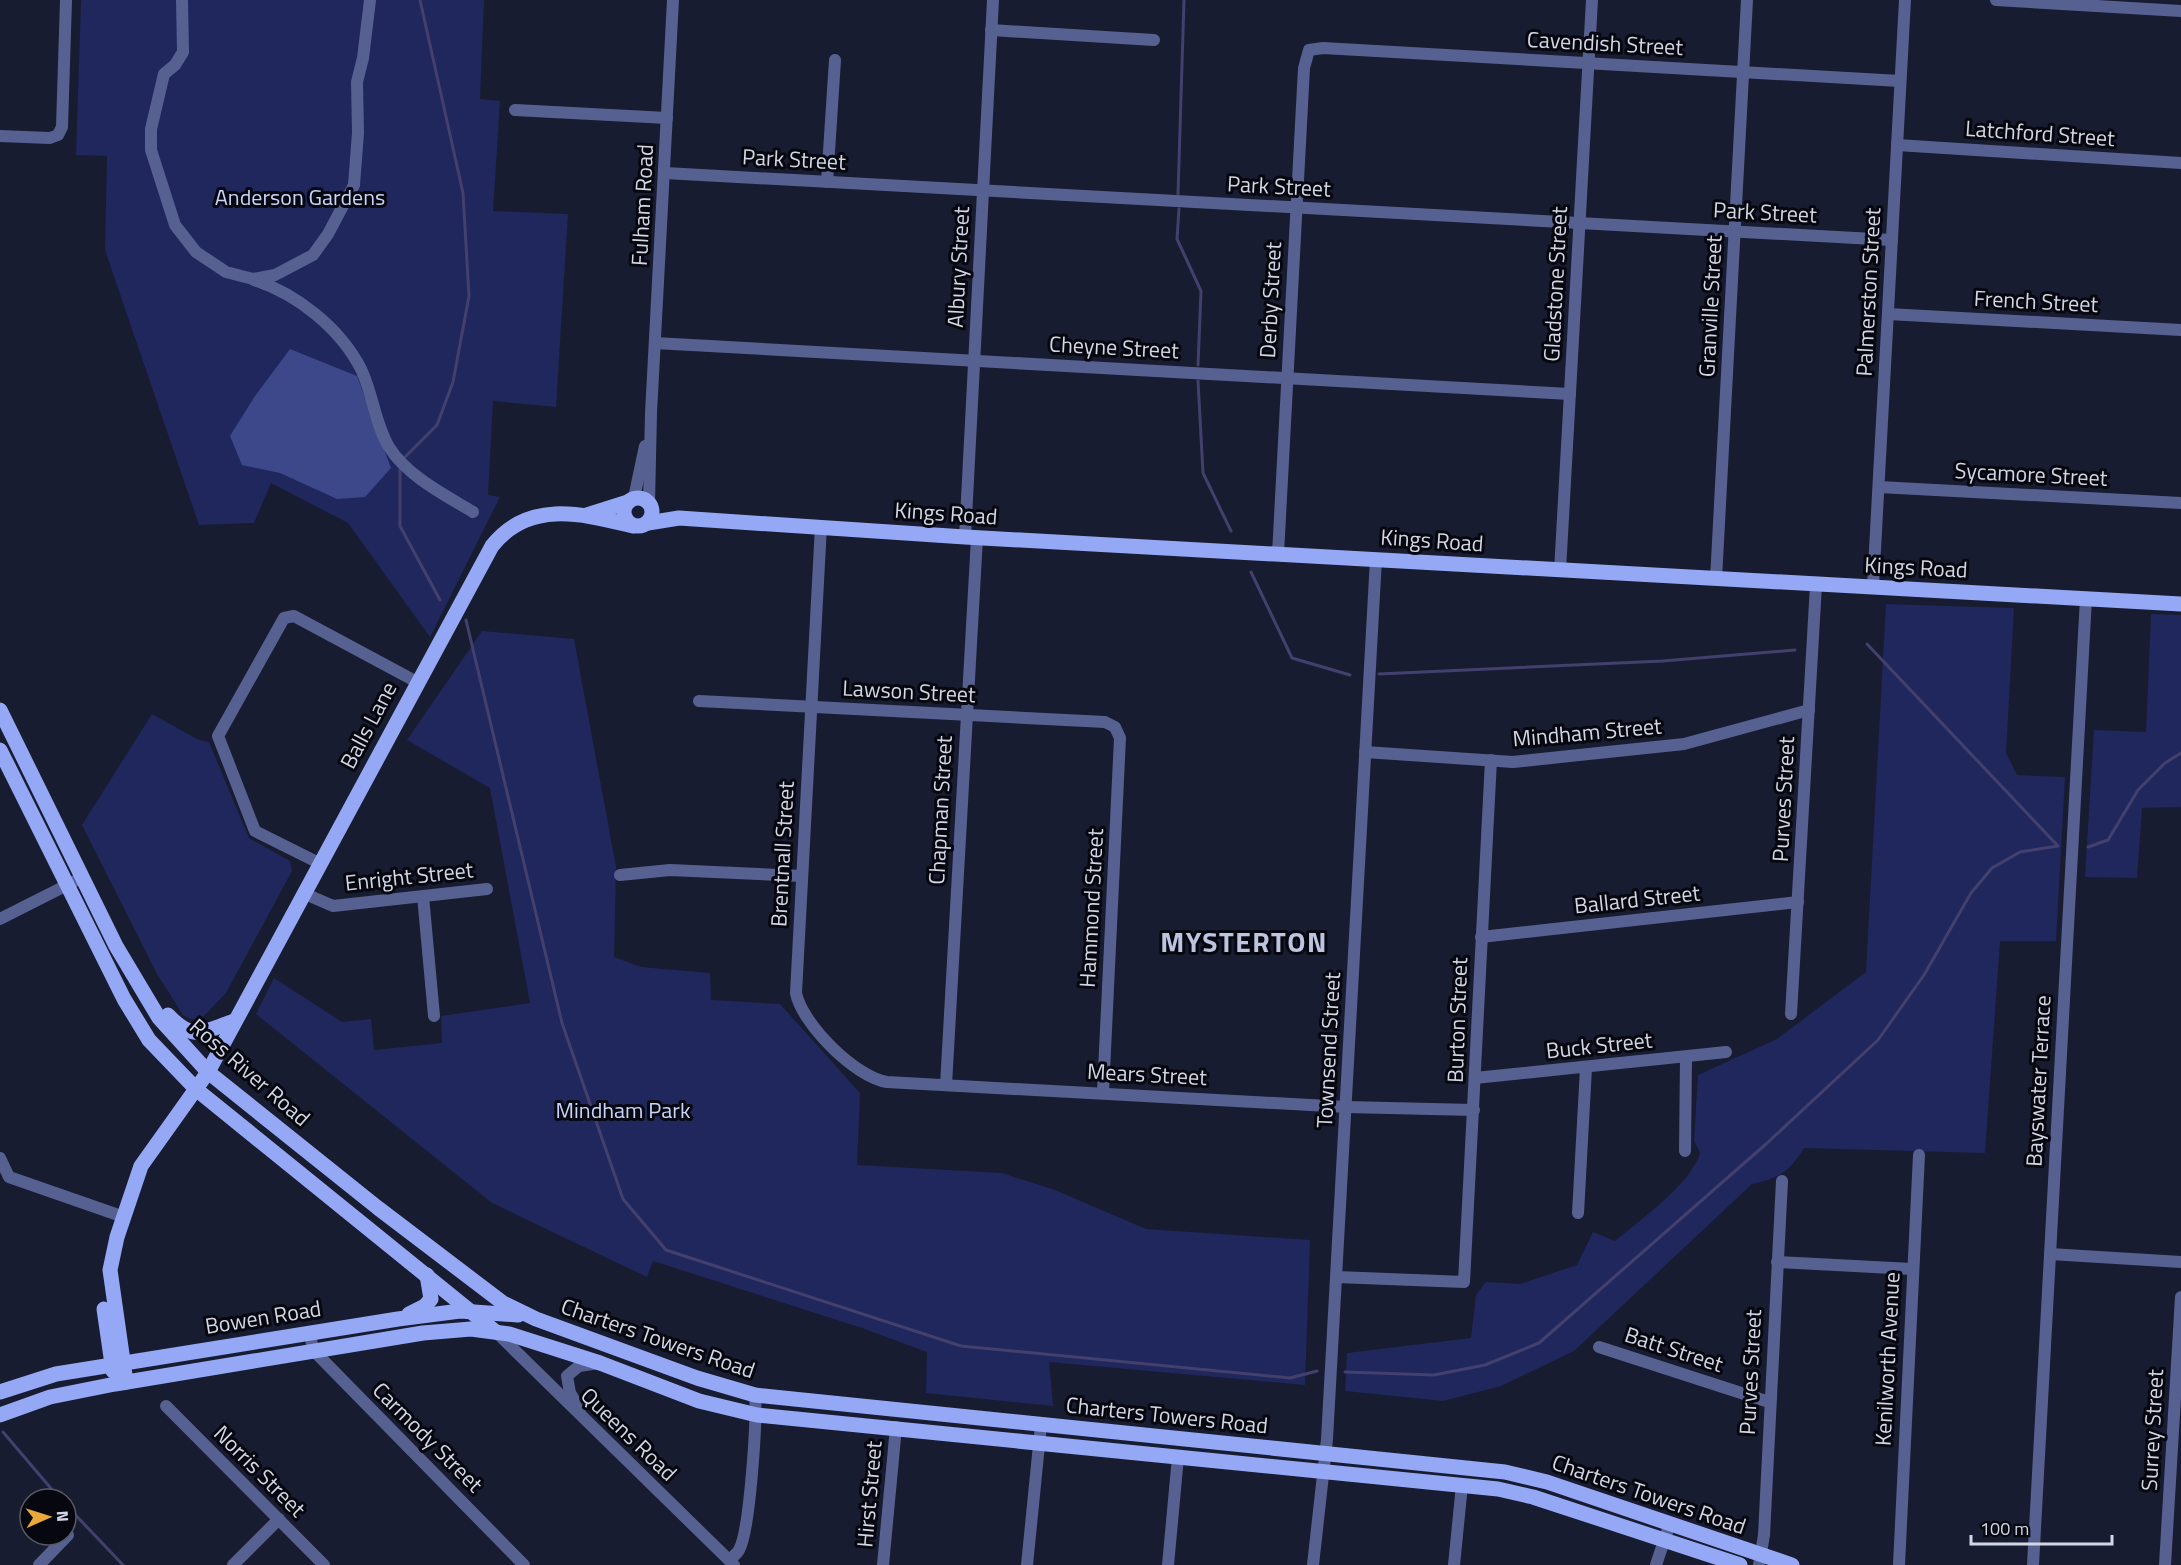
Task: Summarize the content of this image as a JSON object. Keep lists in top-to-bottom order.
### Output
{
  "streets": {
    "main road": [
      "Kings Road",
      "Balls Lane",
      "Ross River Road",
      "Bowen Road",
      "Charters Towers Road"
    ],
    "street": [
      "Cavendish Street",
      "Latchford Street",
      "Park Street",
      "Fulham Road",
      "Albury Street",
      "Gladstone Street",
      "Palmerston Street",
      "Derby Street",
      "French Street",
      "Granville Street",
      "Cheyne Street",
      "Sycamore Street",
      "Lawson Street",
      "Mindham Street",
      "Purves Street",
      "Chapman Street",
      "Brentnall Street",
      "Enright Street",
      "Ballard Street",
      "Hammond Street",
      "Burton Street",
      "Buck Street",
      "Townsend Street",
      "Mears Street",
      "Bayswater Terrace",
      "Batt Street",
      "Kenilworth Avenue",
      "Surrey Street",
      "Queens Road",
      "Carmody Street",
      "Norris Street",
      "Hirst Street"
    ]
  },
  "crossings": [
    ["Cavendish Street", "Gladstone Street"],
    ["Cavendish Street", "Palmerston Street"],
    ["Cavendish Street", "Derby Street"],
    ["Cavendish Street", "Granville Street"],
    ["Latchford Street", "Palmerston Street"],
    ["Park Street", "Fulham Road"],
    ["Park Street", "Albury Street"],
    ["Park Street", "Gladstone Street"],
    ["Park Street", "Palmerston Street"],
    ["Park Street", "Derby Street"],
    ["Park Street", "Granville Street"],
    ["Fulham Road", "Cheyne Street"],
    ["Fulham Road", "Kings Road"],
    ["Fulham Road", "Balls Lane"],
    ["Albury Street", "Cheyne Street"],
    ["Albury Street", "Kings Road"],
    ["Albury Street", "Chapman Street"],
    ["Gladstone Street", "Cheyne Street"],
    ["Gladstone Street", "Kings Road"],
    ["Palmerston Street", "French Street"],
    ["Palmerston Street", "Sycamore Street"],
    ["Palmerston Street", "Kings Road"],
    ["Derby Street", "Cheyne Street"],
    ["Derby Street", "Kings Road"],
    ["Granville Street", "Kings Road"],
    ["Kings Road", "Balls Lane"],
    ["Kings Road", "Purves Street"],
    ["Kings Road", "Chapman Street"],
    ["Kings Road", "Brentnall Street"],
    ["Kings Road", "Townsend Street"],
    ["Kings Road", "Bayswater Terrace"],
    ["Lawson Street", "Chapman Street"],
    ["Lawson Street", "Brentnall Street"],
    ["Lawson Street", "Hammond Street"],
    ["Balls Lane", "Enright Street"],
    ["Balls Lane", "Ross River Road"],
    ["Balls Lane", "Bowen Road"],
    ["Mindham Street", "Purves Street"],
    ["Mindham Street", "Burton Street"],
    ["Mindham Street", "Townsend Street"],
    ["Purves Street", "Ballard Street"],
    ["Purves Street", "Charters Towers Road"],
    ["Purves Street", "Batt Street"],
    ["Chapman Street", "Brentnall Street"],
    ["Chapman Street", "Mears Street"],
    ["Brentnall Street", "Mears Street"],
    ["Ballard Street", "Burton Street"],
    ["Hammond Street", "Mears Street"],
    ["Burton Street", "Buck Street"],
    ["Burton Street", "Townsend Street"],
    ["Burton Street", "Mears Street"],
    ["Townsend Street", "Mears Street"],
    ["Townsend Street", "Charters Towers Road"],
    ["Ross River Road", "Bowen Road"],
    ["Ross River Road", "Charters Towers Road"],
    ["Ross River Road", "Queens Road"],
    ["Bowen Road", "Charters Towers Road"],
    ["Bowen Road", "Queens Road"],
    ["Bowen Road", "Carmody Street"],
    ["Charters Towers Road", "Queens Road"],
    ["Charters Towers Road", "Hirst Street"]
  ],
  "districts": ["MYSTERTON"],
  "parks": ["Anderson Gardens", "Mindham Park"],
  "scale_bar": "100 m",
  "north": "right"
}
